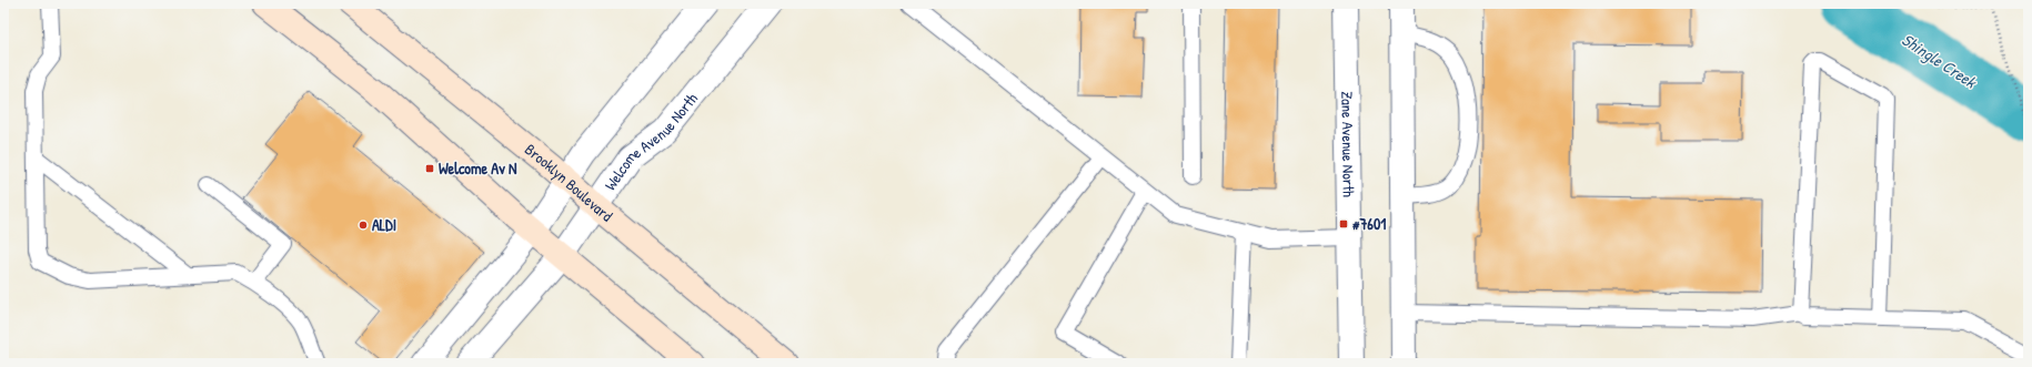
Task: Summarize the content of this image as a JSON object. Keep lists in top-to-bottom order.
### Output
{
  "streets": {
    "main road": ["Brooklyn Boulevard"],
    "street": ["Welcome Avenue North", "Zane Avenue North"]
  },
  "crossings": [
    ["Welcome Avenue North", "Brooklyn Boulevard"]
  ],
  "water": ["Shingle Creek"],
  "places": {
    "transit": ["Welcome Av N", "#7601"],
    "other": ["ALDI"]
  }
}
